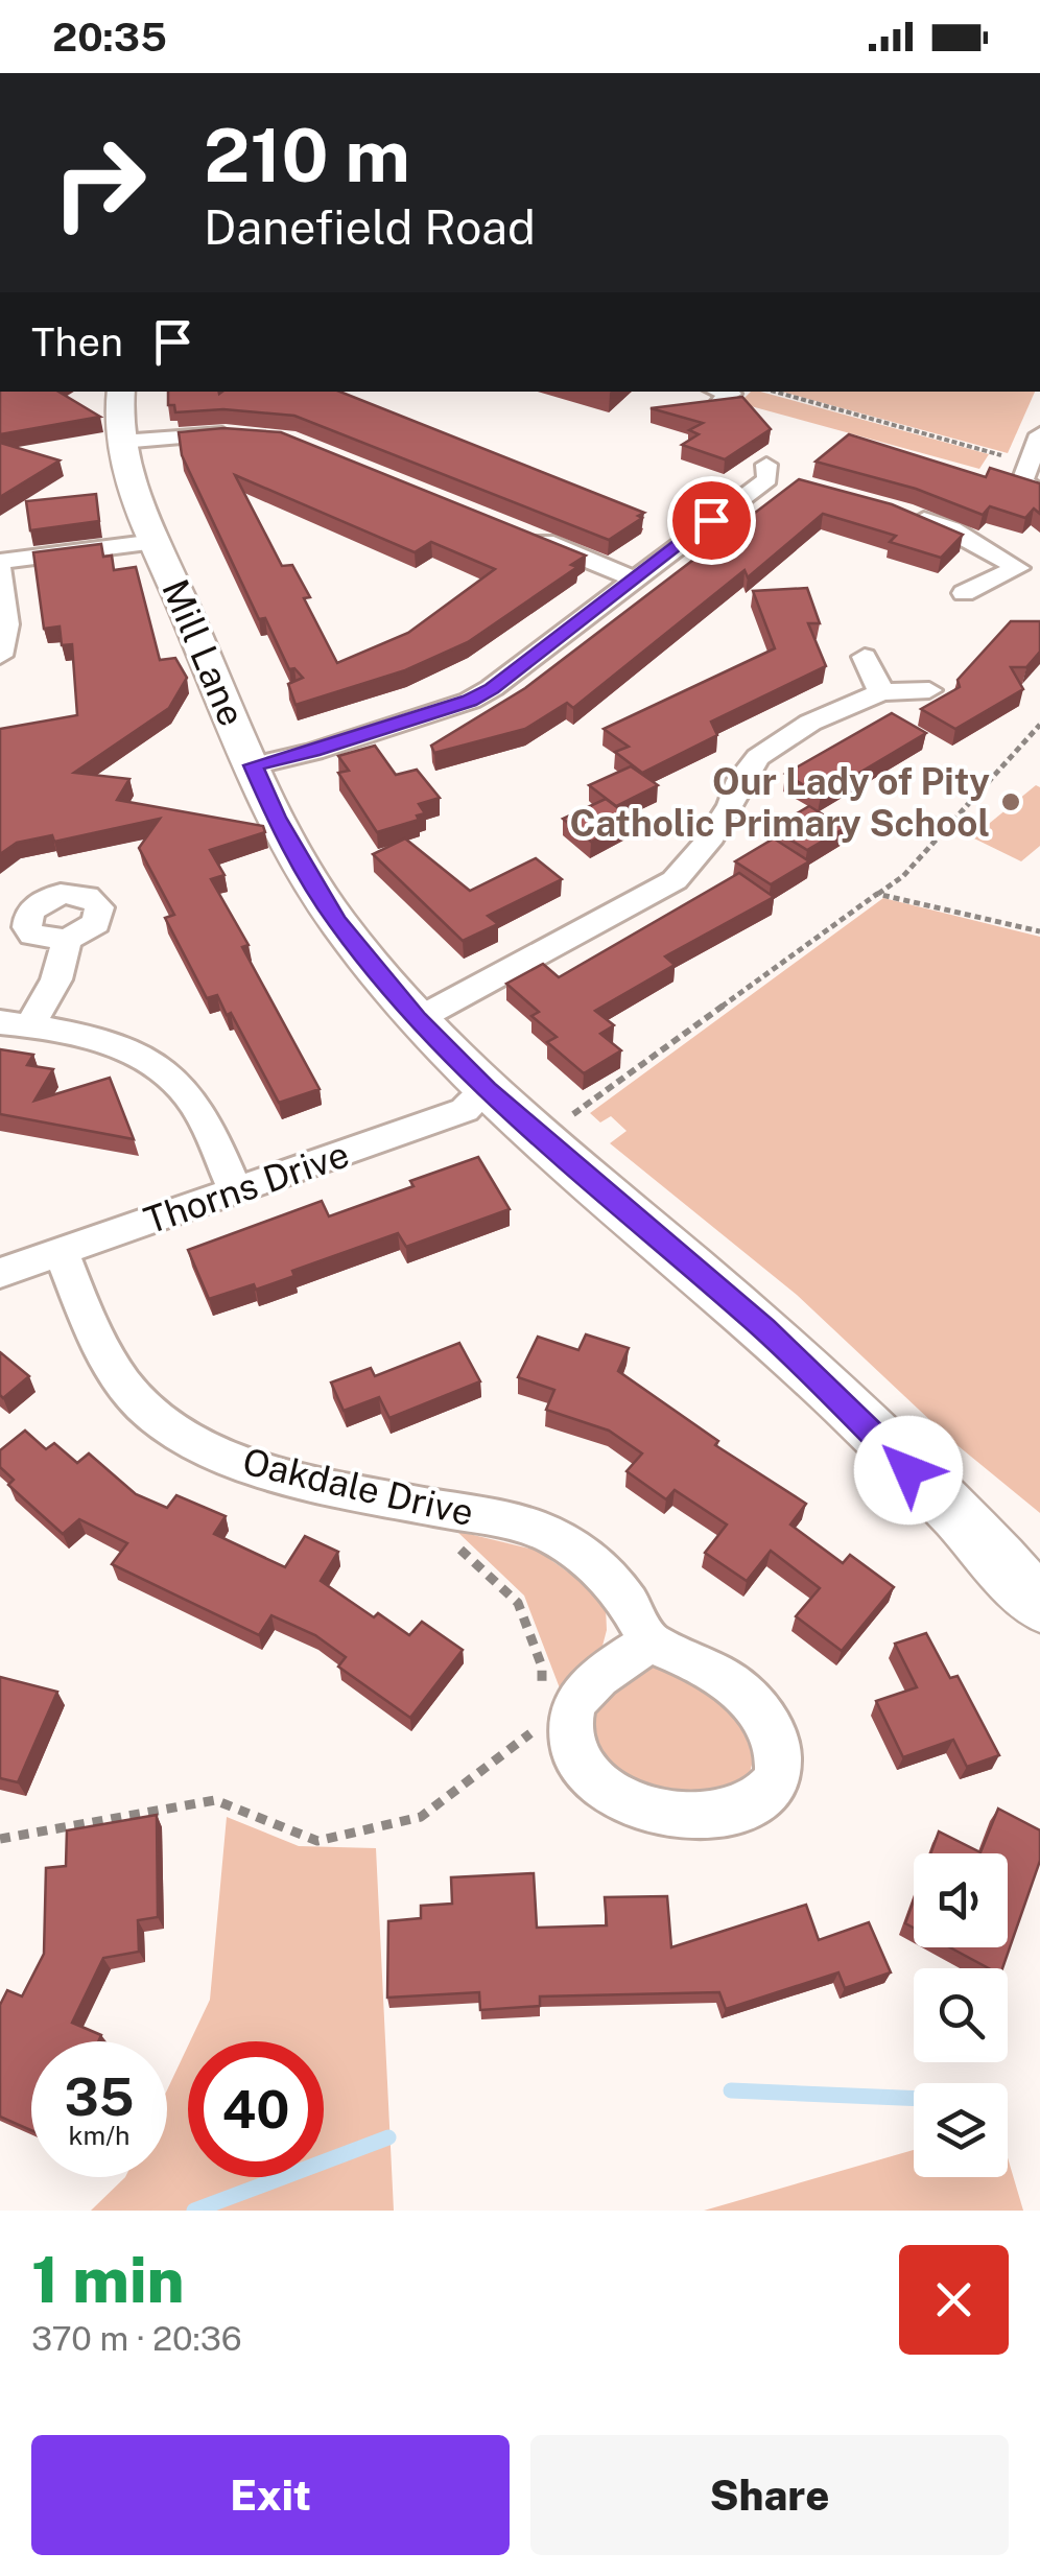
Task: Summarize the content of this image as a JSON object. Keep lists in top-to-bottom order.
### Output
{
  "streets": {
    "street": ["Mill Lane", "Thorns Drive", "Oakdale Drive"]
  },
  "crossings": [
    ["Mill Lane", "Thorns Drive"],
    ["Thorns Drive", "Oakdale Drive"]
  ],
  "places": ["Our Lady of Pity Catholic Primary School"],
  "page": {
    "status": "20:35",
    "turn": ["210 m", "Danefield Road"],
    "then": "Then",
    "speed": "35 km/h",
    "limit": "40",
    "heading": ["1 min", "370 m · 20:36"],
    "buttons": ["Exit", "Share"]
  }
}
